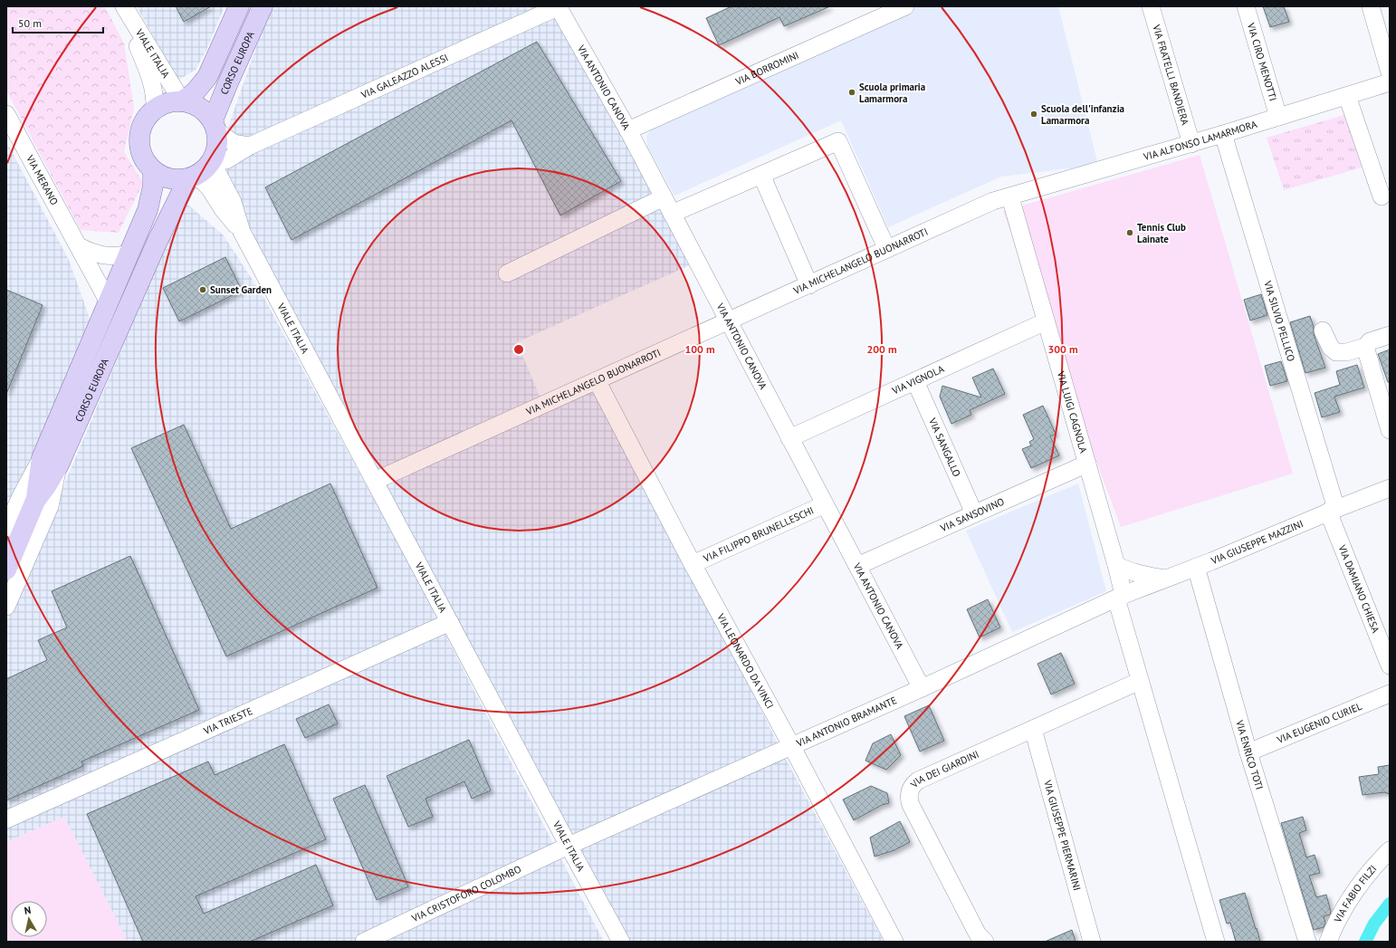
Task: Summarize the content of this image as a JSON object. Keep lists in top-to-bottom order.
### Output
{
  "streets": {
    "main road": ["CORSO EUROPA"],
    "street": [
      "VIALE ITALIA",
      "VIA CIRO MENOTTI",
      "VIA BORROMINI",
      "VIA FRATELLI BANDIERA",
      "VIA GALEAZZO ALESSI",
      "VIA ANTONIO CANOVA",
      "VIA ALFONSO LAMARMORA",
      "VIA MERANO",
      "VIA MICHELANGELO BUONARROTI",
      "VIA SILVIO PELLICO",
      "VIA VIGNOLA",
      "VIA LUIGI CAGNOLA",
      "VIA SANGALLO",
      "VIA SANSOVINO",
      "VIA FILIPPO BRUNELLESCHI",
      "VIA GIUSEPPE MAZZINI",
      "VIA DAMIANO CHIESA",
      "VIA LEONARDO DA VINCI",
      "VIA TRIESTE",
      "VIA ANTONIO BRAMANTE",
      "VIA EUGENIO CURIEL",
      "VIA ENRICO TOTI",
      "VIA DEI GIARDINI",
      "VIA GIUSEPPE PIERMARINI",
      "VIA CRISTOFORO COLOMBO",
      "VIA FABIO FILZI"
    ]
  },
  "crossings": [
    ["VIALE ITALIA", "CORSO EUROPA"],
    ["VIALE ITALIA", "VIA GALEAZZO ALESSI"],
    ["VIALE ITALIA", "VIA MICHELANGELO BUONARROTI"],
    ["VIALE ITALIA", "VIA TRIESTE"],
    ["VIALE ITALIA", "VIA ANTONIO BRAMANTE"],
    ["VIALE ITALIA", "VIA CRISTOFORO COLOMBO"],
    ["VIA CIRO MENOTTI", "VIA ALFONSO LAMARMORA"],
    ["CORSO EUROPA", "VIA GALEAZZO ALESSI"],
    ["CORSO EUROPA", "VIA MERANO"],
    ["VIA BORROMINI", "VIA ANTONIO CANOVA"],
    ["VIA FRATELLI BANDIERA", "VIA ALFONSO LAMARMORA"],
    ["VIA GALEAZZO ALESSI", "VIA ANTONIO CANOVA"],
    ["VIA ANTONIO CANOVA", "VIA MICHELANGELO BUONARROTI"],
    ["VIA ANTONIO CANOVA", "VIA VIGNOLA"],
    ["VIA ANTONIO CANOVA", "VIA SANSOVINO"],
    ["VIA ANTONIO CANOVA", "VIA FILIPPO BRUNELLESCHI"],
    ["VIA ANTONIO CANOVA", "VIA ANTONIO BRAMANTE"],
    ["VIA ALFONSO LAMARMORA", "VIA MICHELANGELO BUONARROTI"],
    ["VIA ALFONSO LAMARMORA", "VIA SILVIO PELLICO"],
    ["VIA ALFONSO LAMARMORA", "VIA LUIGI CAGNOLA"],
    ["VIA MICHELANGELO BUONARROTI", "VIA LUIGI CAGNOLA"],
    ["VIA MICHELANGELO BUONARROTI", "VIA LEONARDO DA VINCI"],
    ["VIA SILVIO PELLICO", "VIA GIUSEPPE MAZZINI"],
    ["VIA SILVIO PELLICO", "VIA DAMIANO CHIESA"],
    ["VIA VIGNOLA", "VIA LUIGI CAGNOLA"],
    ["VIA VIGNOLA", "VIA SANGALLO"],
    ["VIA LUIGI CAGNOLA", "VIA SANSOVINO"],
    ["VIA LUIGI CAGNOLA", "VIA GIUSEPPE MAZZINI"],
    ["VIA LUIGI CAGNOLA", "VIA ANTONIO BRAMANTE"],
    ["VIA LUIGI CAGNOLA", "VIA DEI GIARDINI"],
    ["VIA SANGALLO", "VIA SANSOVINO"],
    ["VIA FILIPPO BRUNELLESCHI", "VIA LEONARDO DA VINCI"],
    ["VIA GIUSEPPE MAZZINI", "VIA DAMIANO CHIESA"],
    ["VIA GIUSEPPE MAZZINI", "VIA ANTONIO BRAMANTE"],
    ["VIA GIUSEPPE MAZZINI", "VIA ENRICO TOTI"],
    ["VIA LEONARDO DA VINCI", "VIA ANTONIO BRAMANTE"],
    ["VIA ANTONIO BRAMANTE", "VIA CRISTOFORO COLOMBO"],
    ["VIA EUGENIO CURIEL", "VIA ENRICO TOTI"],
    ["VIA DEI GIARDINI", "VIA GIUSEPPE PIERMARINI"]
  ],
  "places": [
    "Scuola primaria Lamarmora",
    "Scuola dell'infanzia Lamarmora",
    "Tennis Club Lainate",
    "Sunset Garden"
  ],
  "scale_bar": "50 m",
  "north": "top",
  "rings": ["100 m", "200 m", "300 m"]
}
